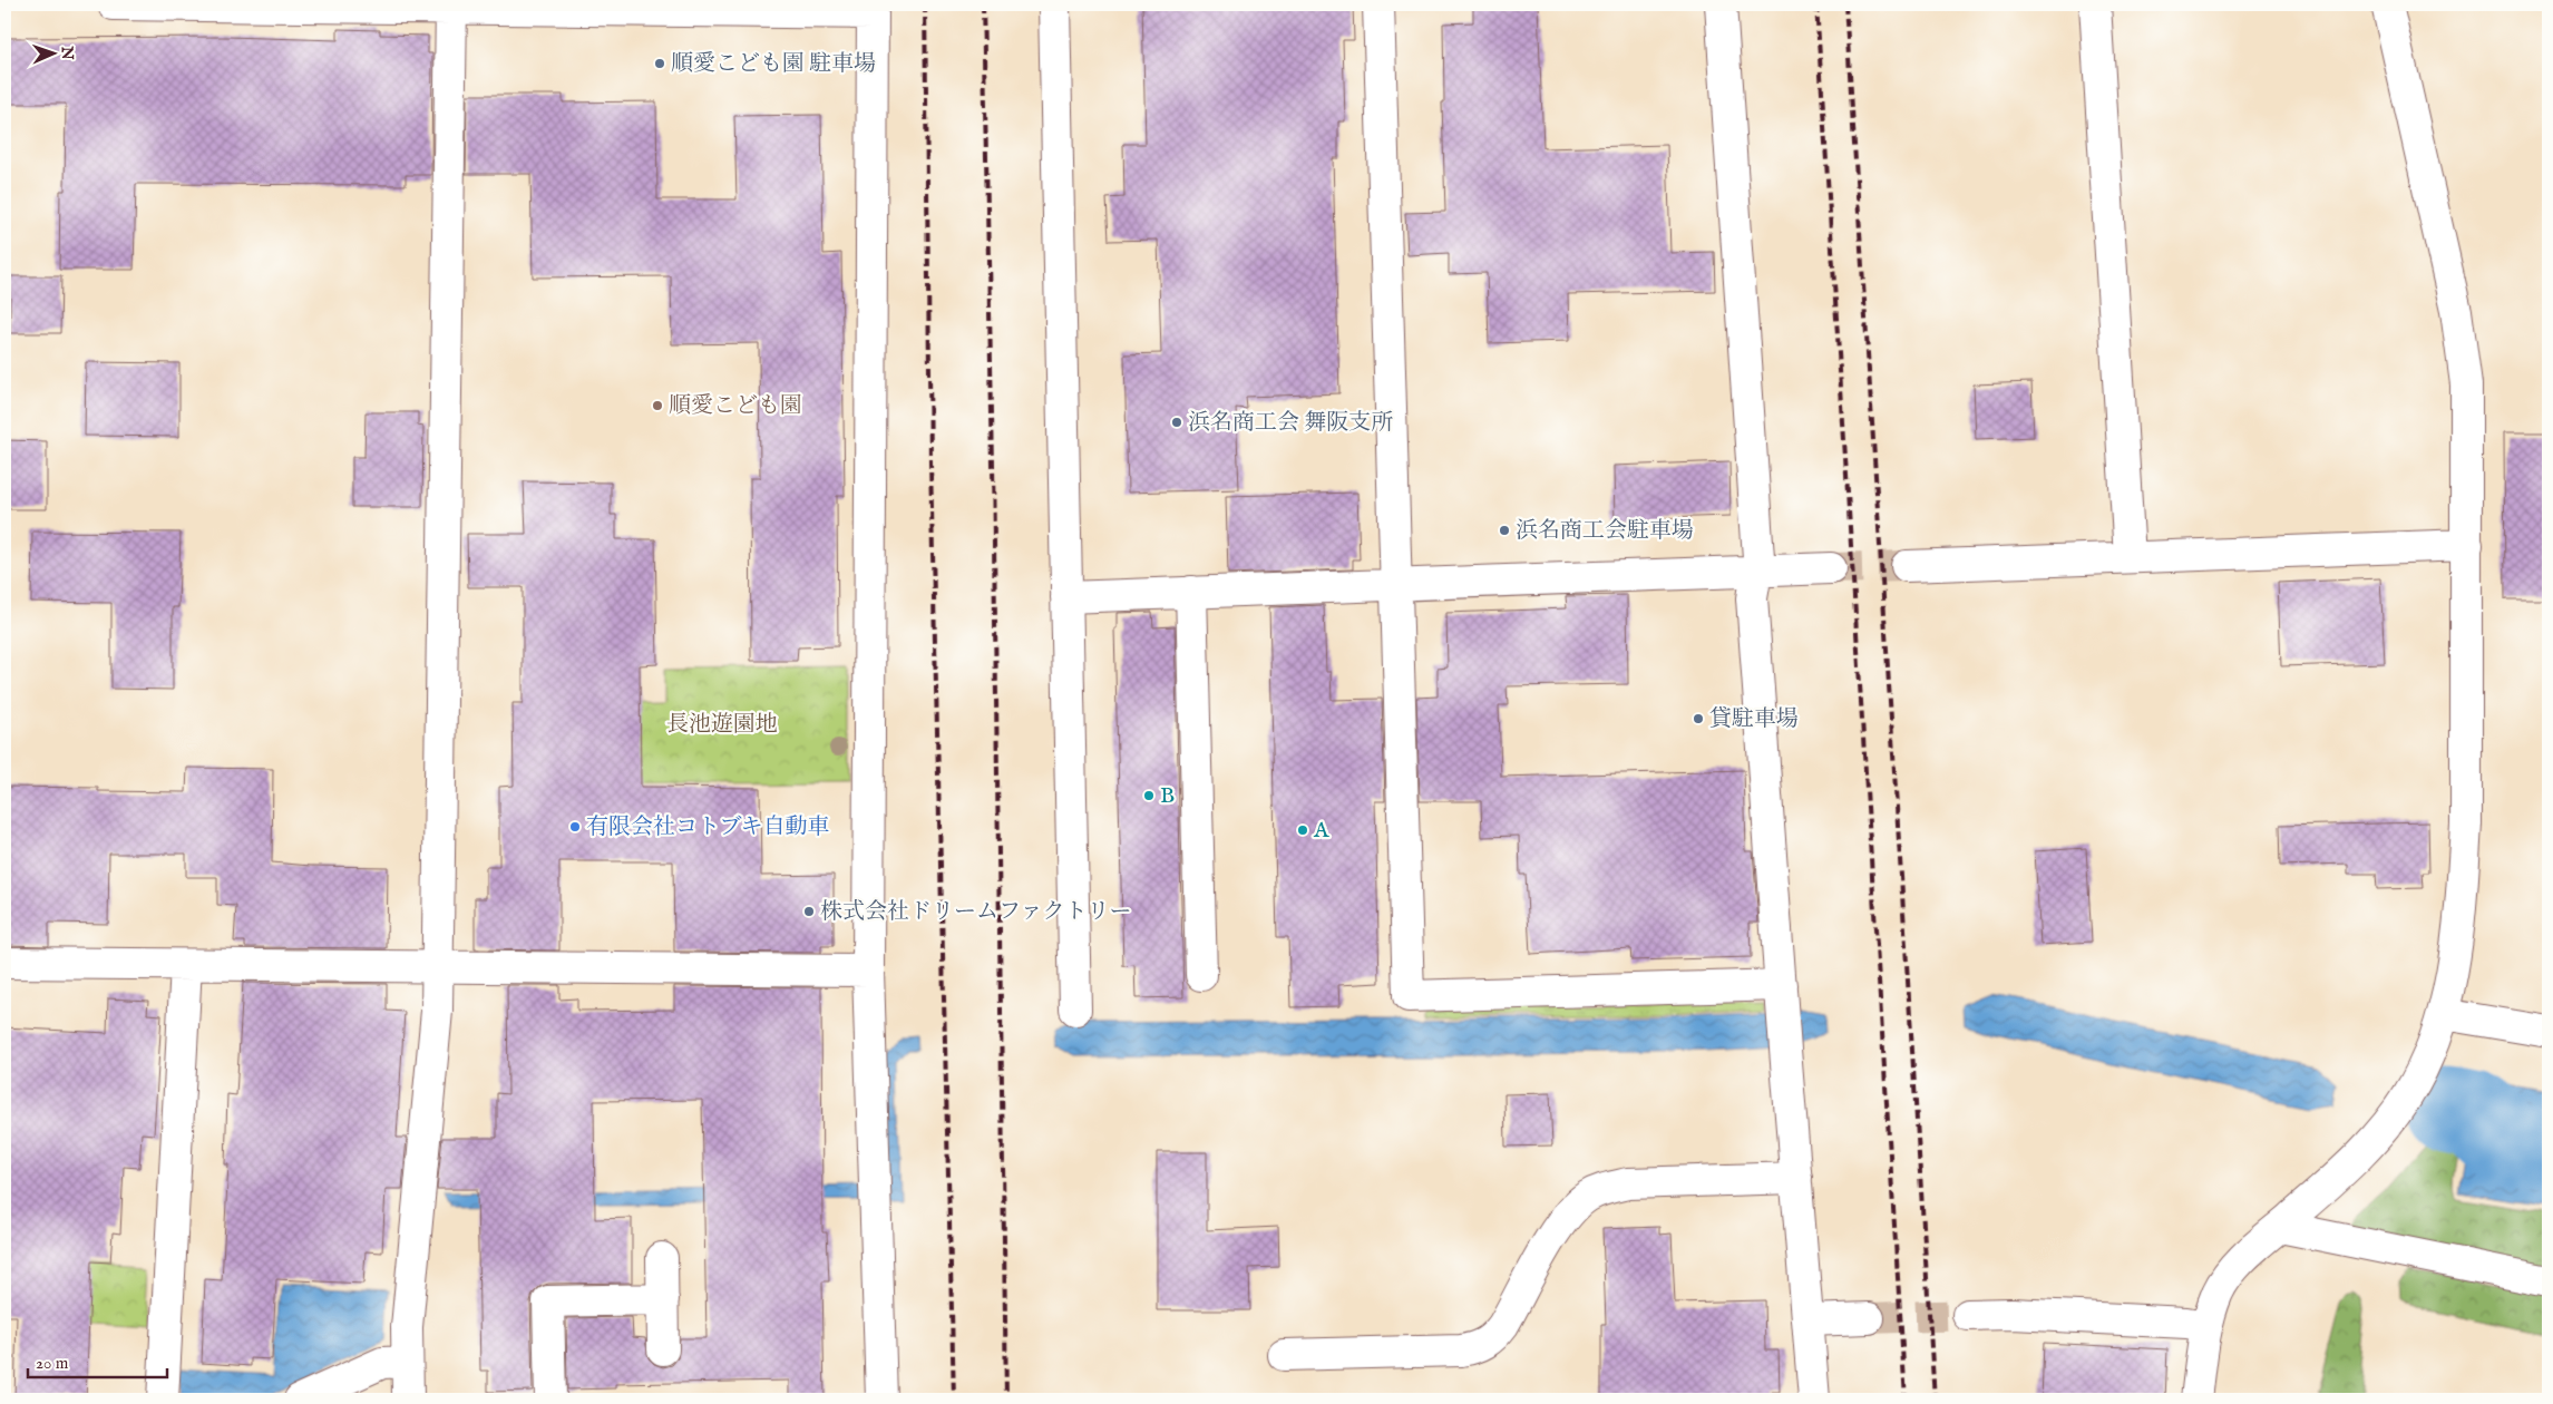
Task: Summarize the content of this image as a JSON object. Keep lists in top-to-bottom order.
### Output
{
  "parks": ["長池遊園地"],
  "places": [
    "順愛こども園 駐車場",
    "順愛こども園",
    "浜名商工会 舞阪支所",
    "浜名商工会駐車場",
    "貸駐車場",
    "B",
    "有限会社コトブキ自動車",
    "A",
    "株式会社ドリームファクトリー"
  ],
  "scale_bar": "20 m",
  "north": "right"
}
